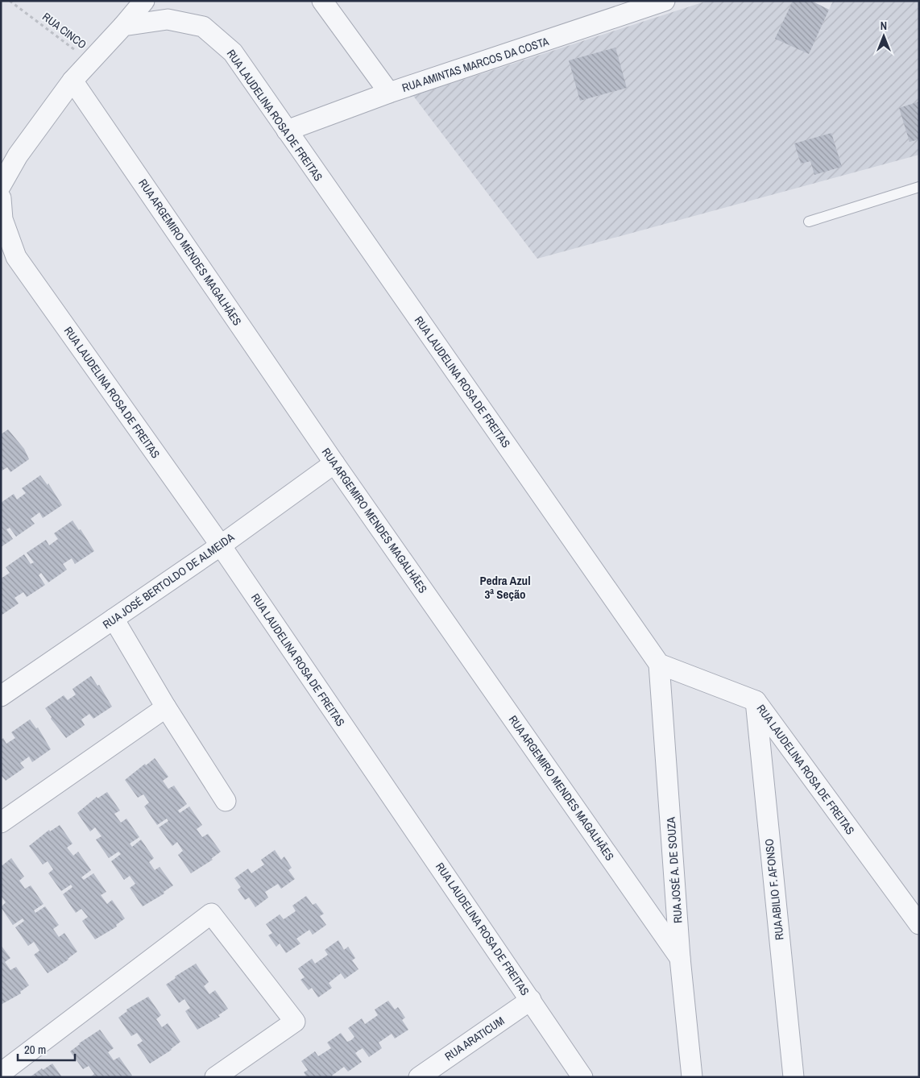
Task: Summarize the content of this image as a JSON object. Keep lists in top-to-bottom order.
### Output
{
  "streets": {
    "street": [
      "RUA AMINTAS MARCOS DA COSTA",
      "RUA LAUDELINA ROSA DE FREITAS",
      "RUA ARGEMIRO MENDES MAGALHÃES",
      "RUA JOSÉ BERTOLDO DE ALMEIDA",
      "RUA JOSÉ A. DE SOUZA",
      "RUA ABILIO F. AFONSO",
      "RUA ARATICUM"
    ],
    "path": ["RUA CINCO"]
  },
  "crossings": [
    ["RUA AMINTAS MARCOS DA COSTA", "RUA LAUDELINA ROSA DE FREITAS"],
    ["RUA LAUDELINA ROSA DE FREITAS", "RUA JOSÉ BERTOLDO DE ALMEIDA"],
    ["RUA LAUDELINA ROSA DE FREITAS", "RUA JOSÉ A. DE SOUZA"],
    ["RUA LAUDELINA ROSA DE FREITAS", "RUA ABILIO F. AFONSO"],
    ["RUA LAUDELINA ROSA DE FREITAS", "RUA ARATICUM"],
    ["RUA ARGEMIRO MENDES MAGALHÃES", "RUA JOSÉ BERTOLDO DE ALMEIDA"],
    ["RUA ARGEMIRO MENDES MAGALHÃES", "RUA JOSÉ A. DE SOUZA"]
  ],
  "districts": ["Pedra Azul 3ª Seção"],
  "scale_bar": "20 m",
  "north": "top"
}
